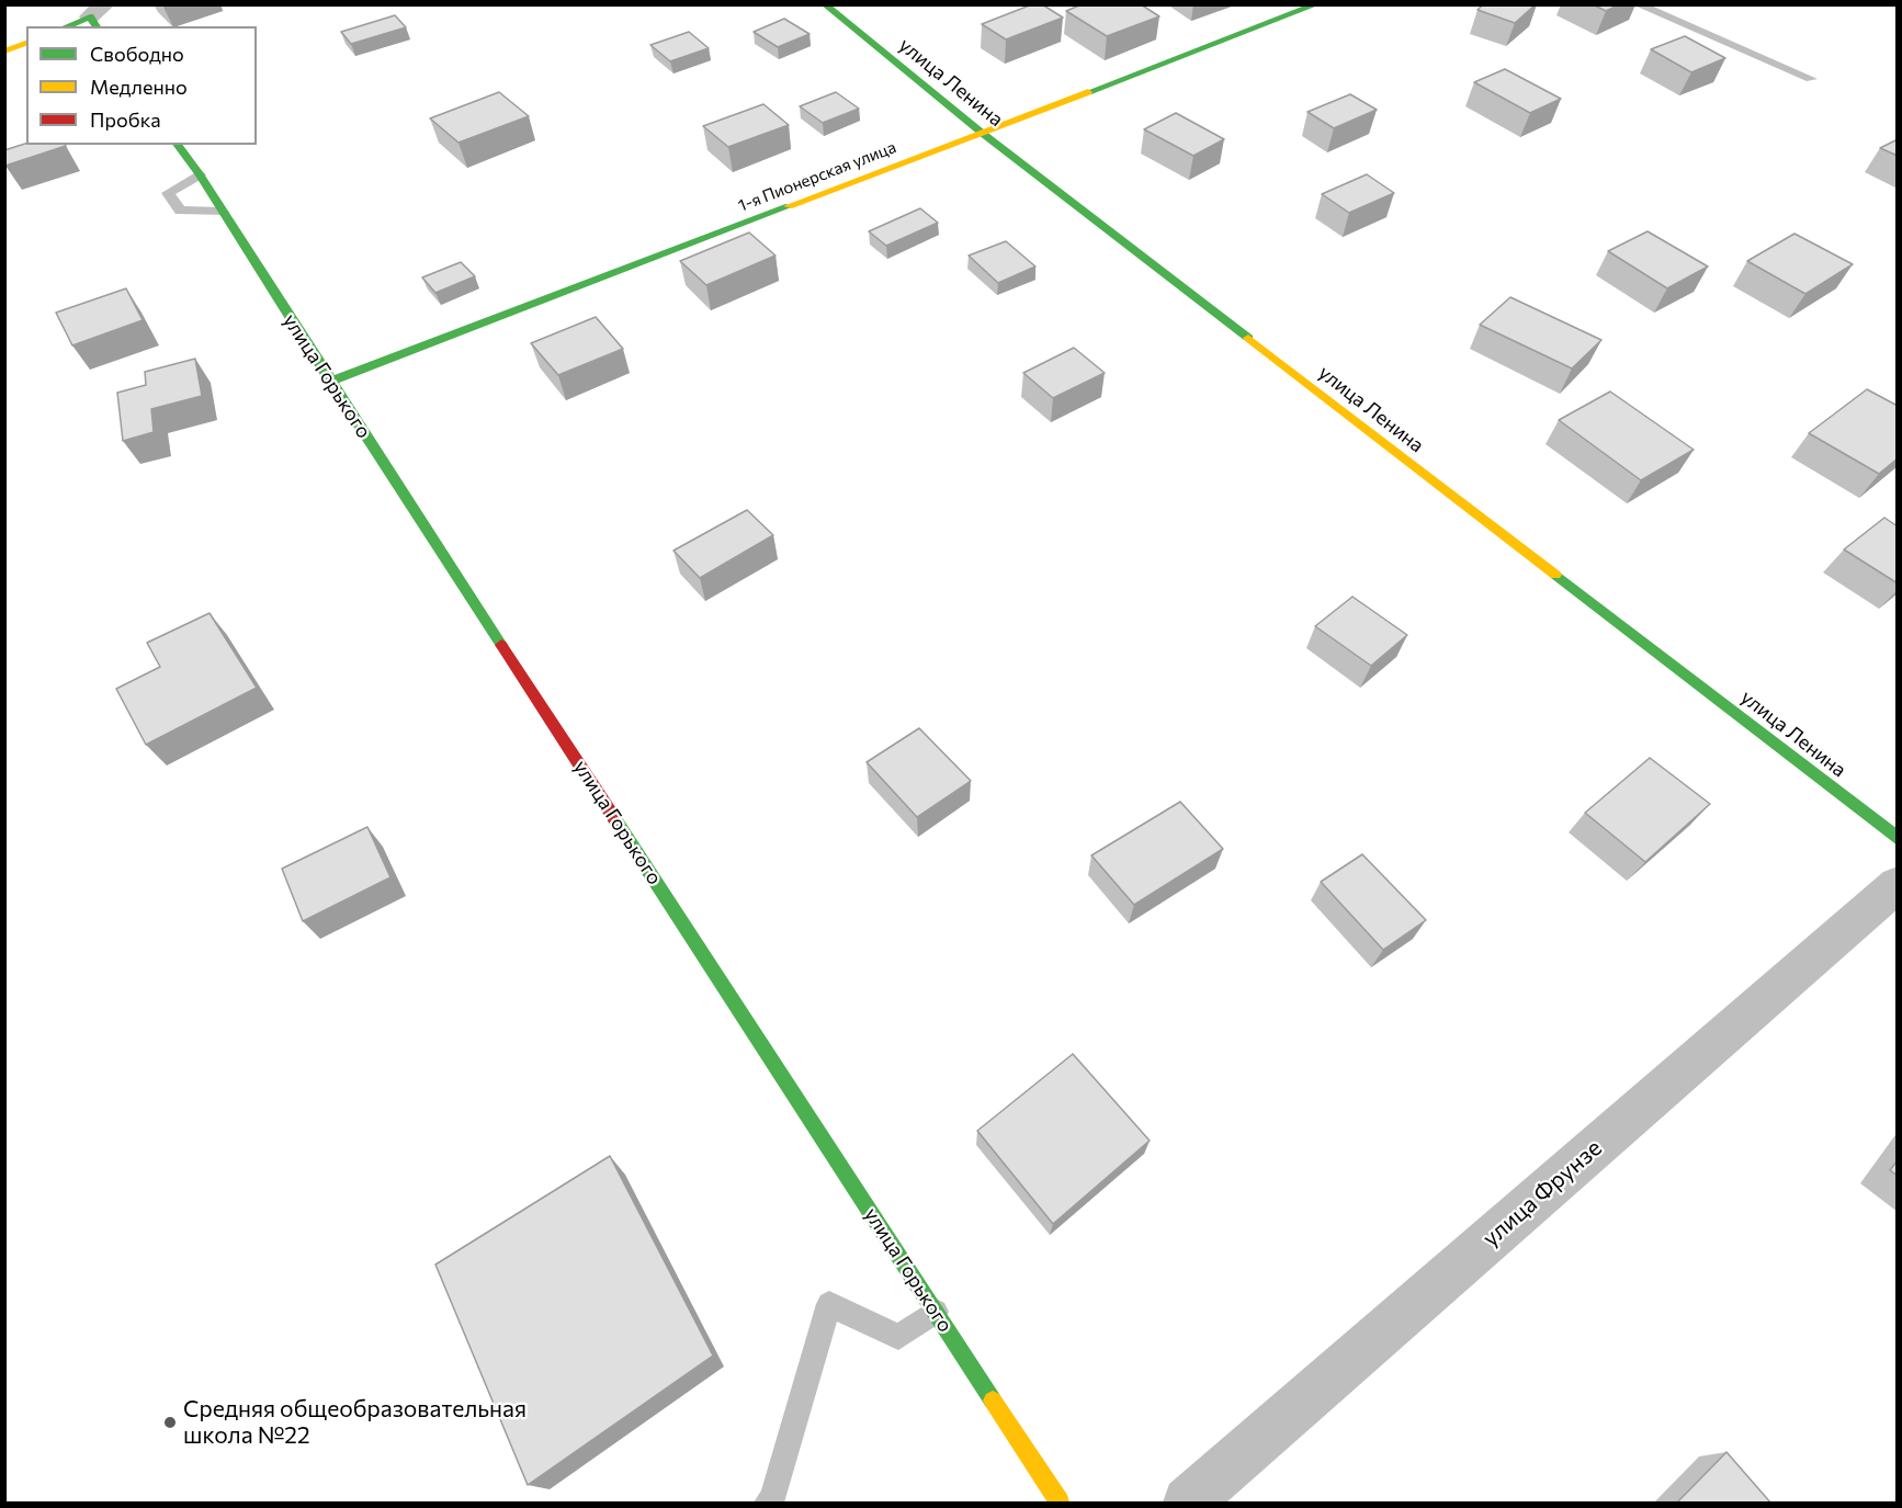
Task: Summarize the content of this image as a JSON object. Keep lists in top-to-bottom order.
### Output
{
  "streets": {
    "street": [
      "улица Ленина",
      "1-я Пионерская улица",
      "улица Горького",
      "улица Фрунзе"
    ]
  },
  "crossings": [
    ["улица Ленина", "1-я Пионерская улица"],
    ["1-я Пионерская улица", "улица Горького"]
  ],
  "places": ["Средняя общеобразовательная школа №22"],
  "legend": ["Свободно", "Медленно", "Пробка"]
}
